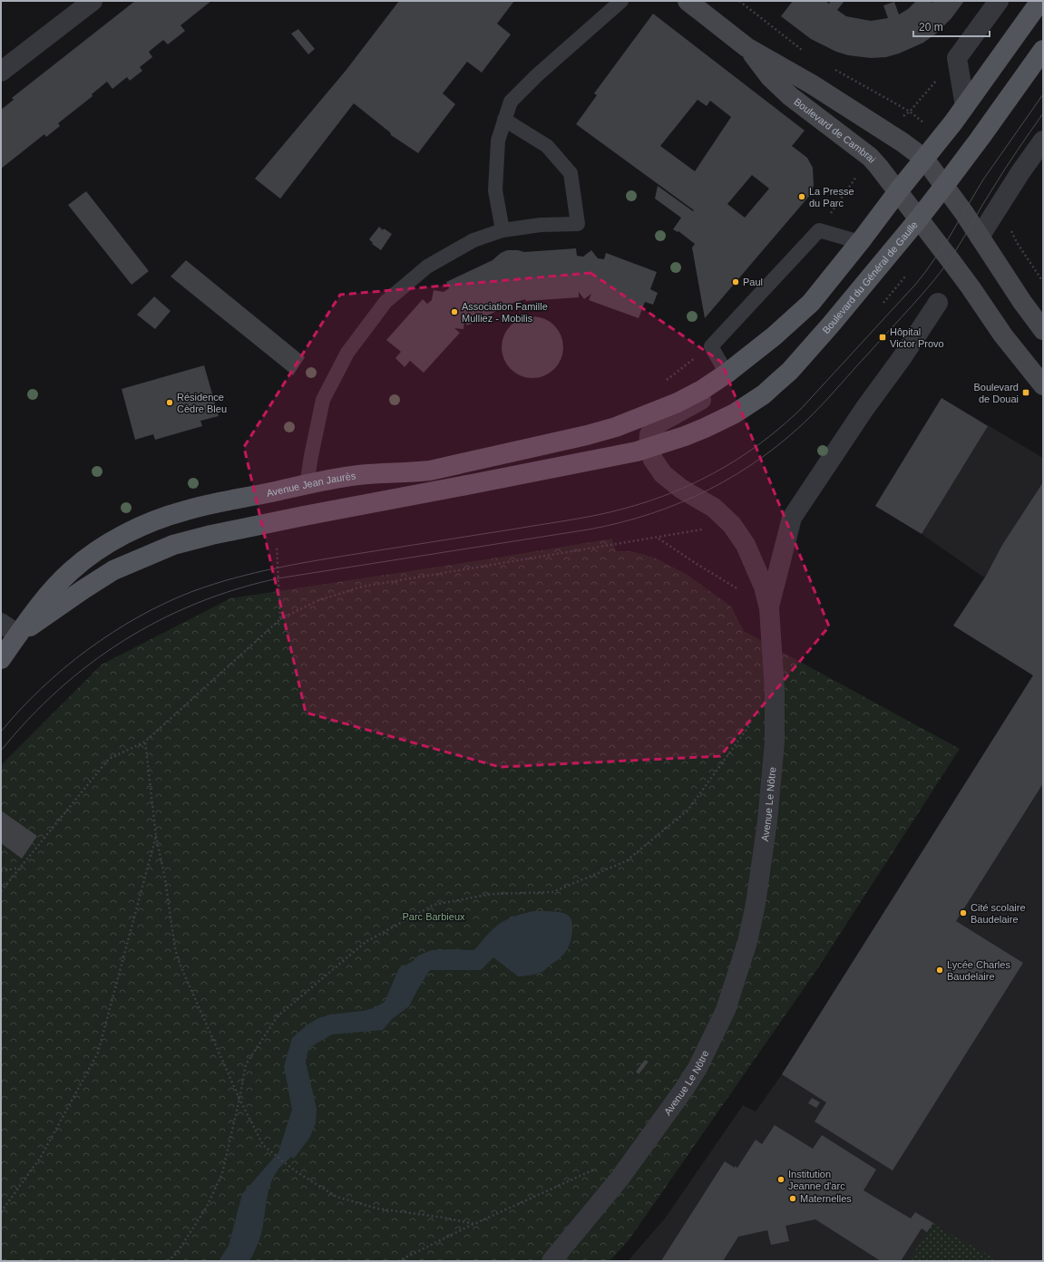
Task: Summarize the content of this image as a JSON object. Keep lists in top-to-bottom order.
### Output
{
  "streets": {
    "main road": ["Boulevard de Cambrai", "Boulevard du Général de Gaulle", "Avenue Jean Jaurès"],
    "street": ["Avenue Le Nôtre"]
  },
  "crossings": [
    ["Boulevard de Cambrai", "Boulevard du Général de Gaulle"],
    ["Boulevard du Général de Gaulle", "Avenue Jean Jaurès"],
    ["Boulevard du Général de Gaulle", "Avenue Le Nôtre"],
    ["Avenue Jean Jaurès", "Avenue Le Nôtre"]
  ],
  "parks": ["Parc Barbieux"],
  "places": {
    "other": [
      "La Presse du Parc",
      "Paul",
      "Association Famille Mulliez - Mobilis",
      "Résidence Cèdre Bleu",
      "Cité scolaire Baudelaire",
      "Lycée Charles Baudelaire",
      "Institution Jeanne d'arc",
      "Maternelles"
    ],
    "transit": ["Hôpital Victor Provo", "Boulevard de Douai"]
  },
  "scale_bar": "20 m"
}
